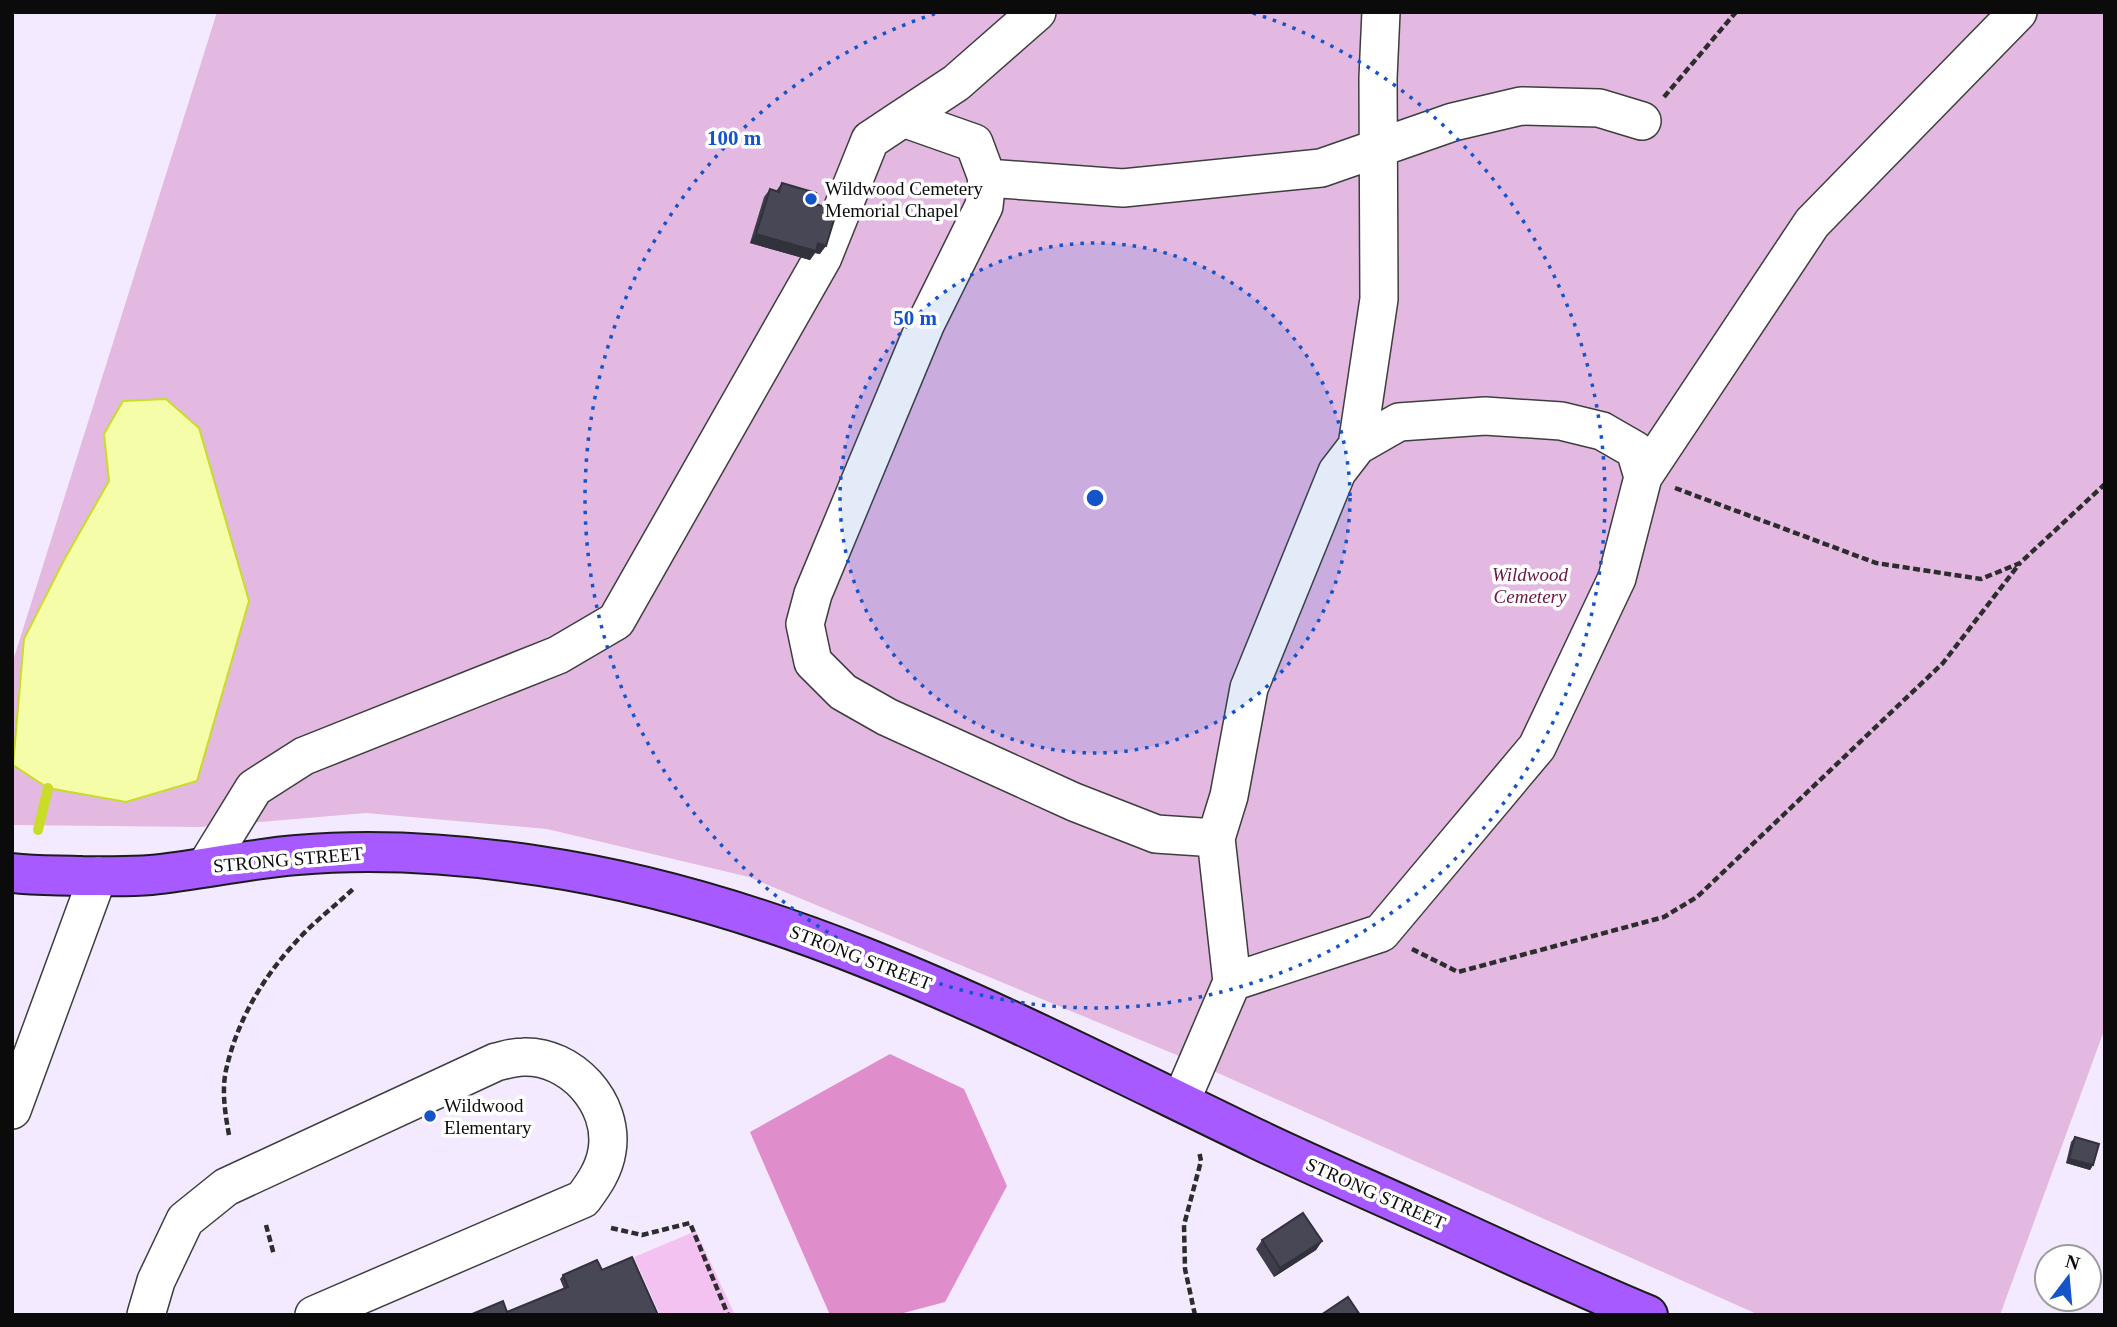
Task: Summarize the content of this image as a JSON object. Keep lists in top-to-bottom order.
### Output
{
  "streets": {
    "main road": ["STRONG STREET"]
  },
  "parks": ["Wildwood Cemetery"],
  "places": ["Wildwood Cemetery Memorial Chapel", "Wildwood Elementary"],
  "north": "top",
  "rings": ["100 m", "50 m"]
}
